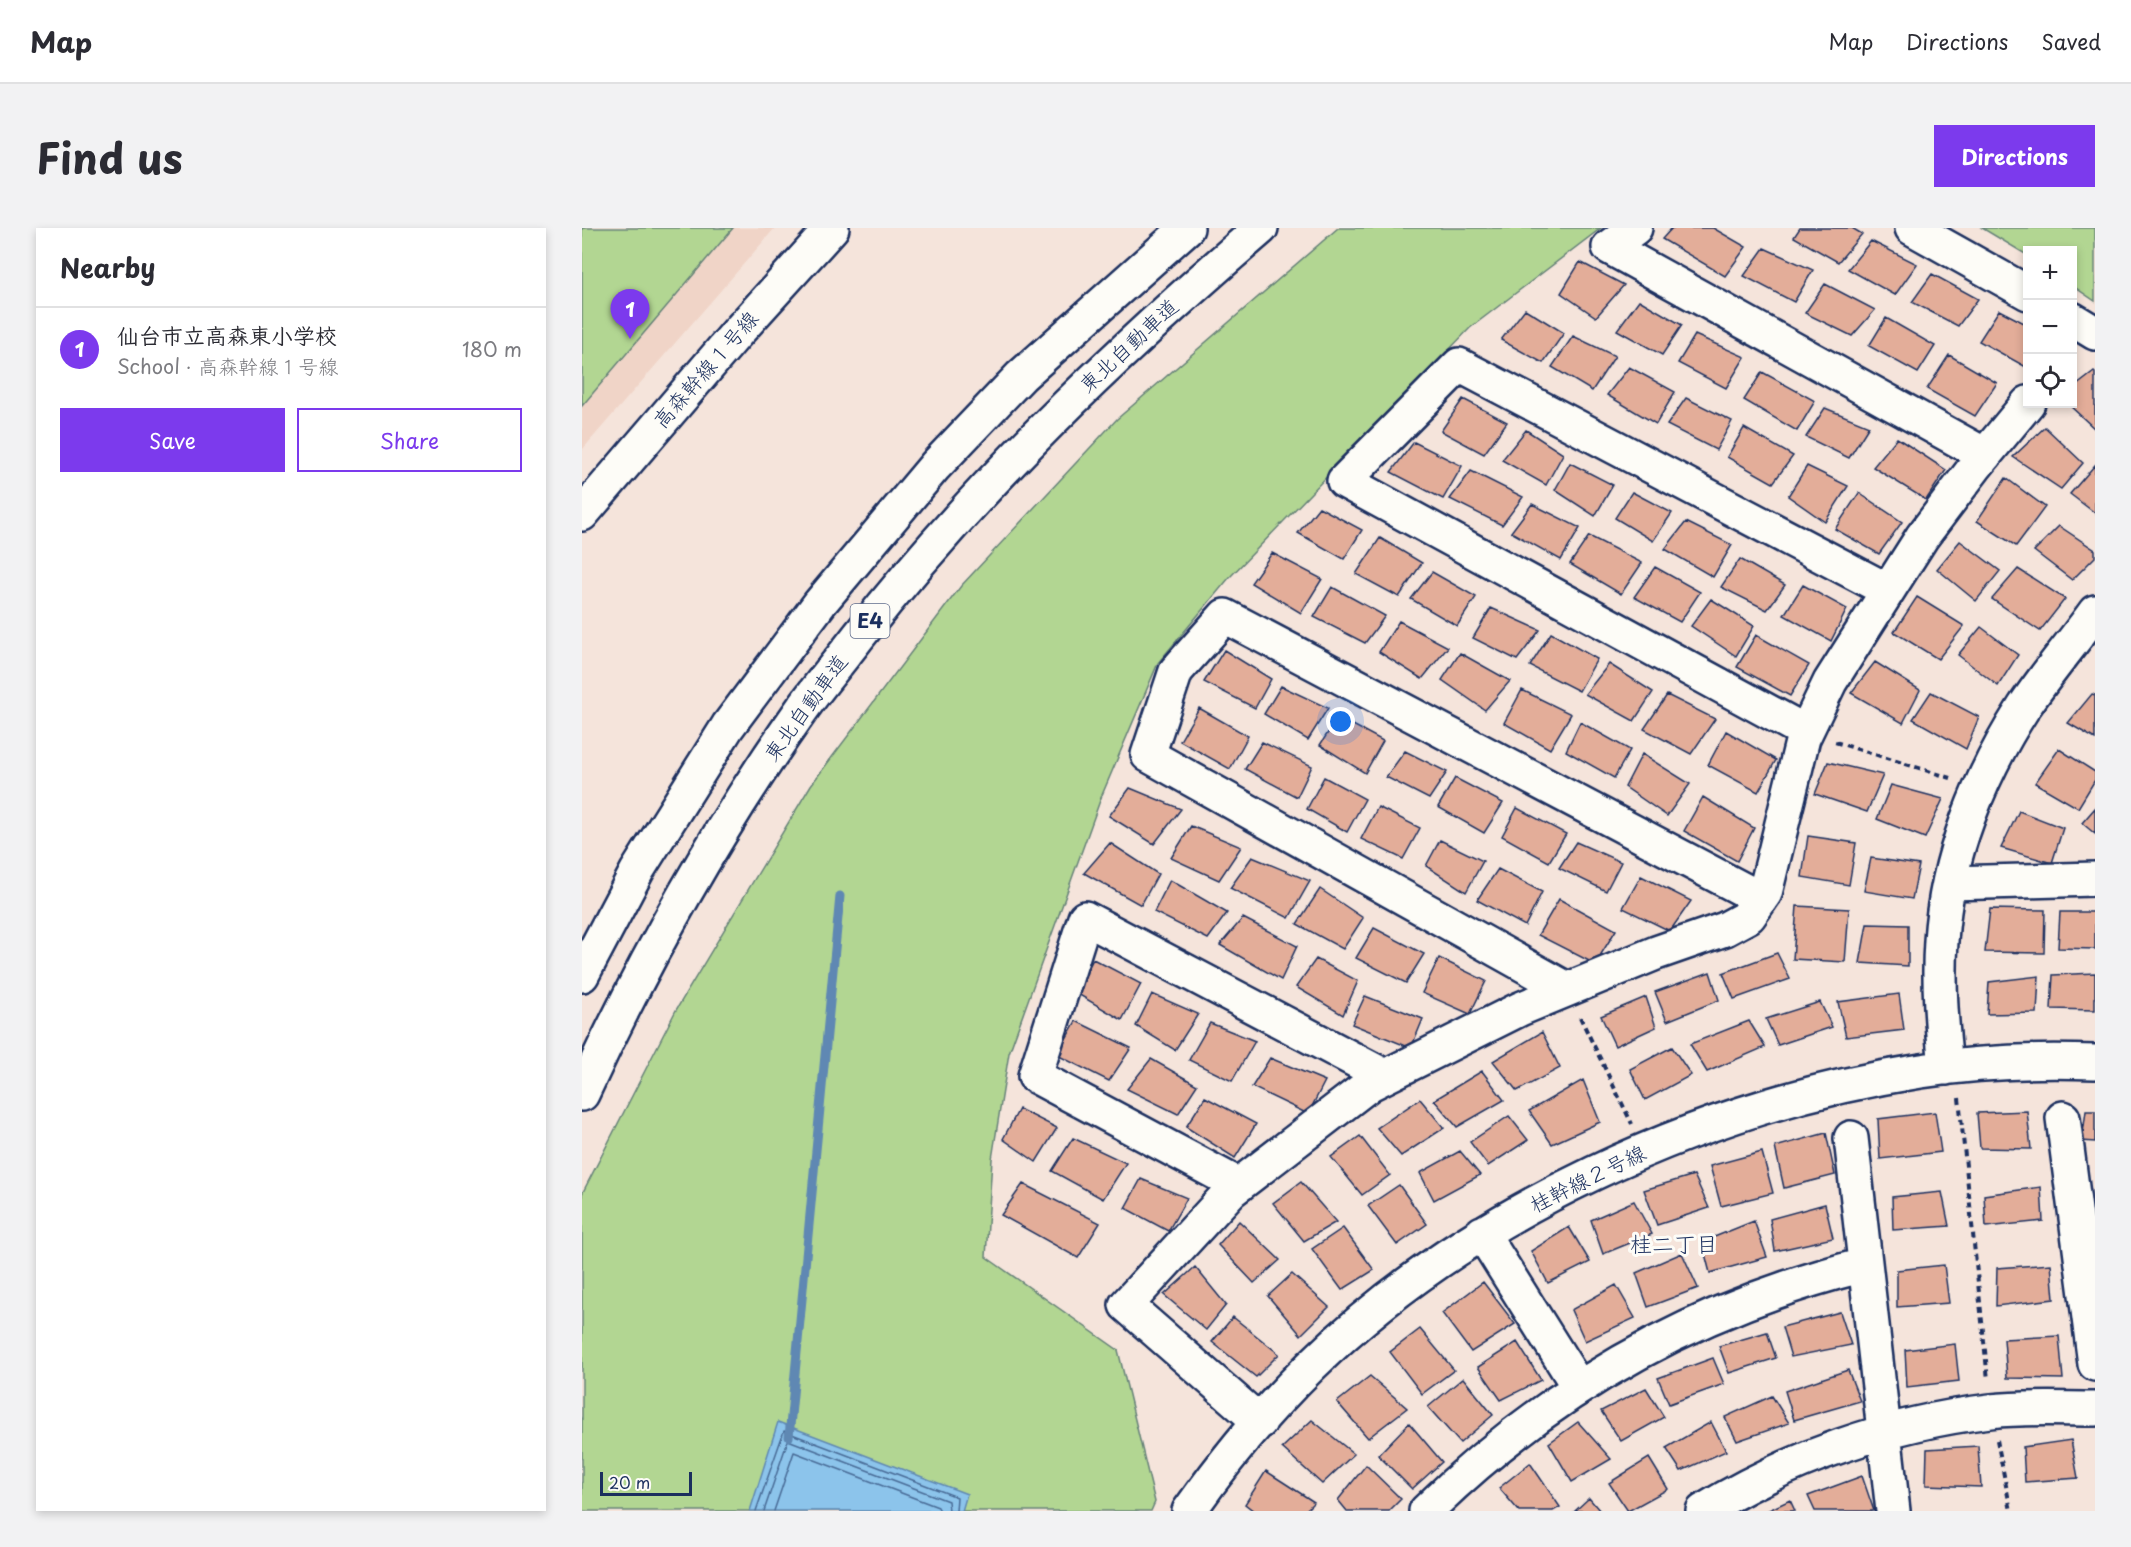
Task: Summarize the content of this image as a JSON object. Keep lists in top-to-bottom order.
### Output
{
  "streets": {
    "main road": [
      "東北自動車道",
      "高森幹線１号線",
      "E4",
      "桂幹線２号線"
    ]
  },
  "districts": ["桂二丁目"],
  "scale_bar": "20 m",
  "page": {
    "header": "Map",
    "nav": ["Map", "Directions", "Saved"],
    "title": "Find us",
    "buttons": [
      "Directions",
      ["Save", "Share"]
    ],
    "heading": "Nearby",
    "map_buttons": ["+", "−"],
    "pins": "1",
    "list": [
      {
        "mark": "1",
        "name": "仙台市立高森東小学校",
        "note": "School · 高森幹線１号線",
        "value": "180 m"
      }
    ],
    "scale": "20 m"
  }
}
